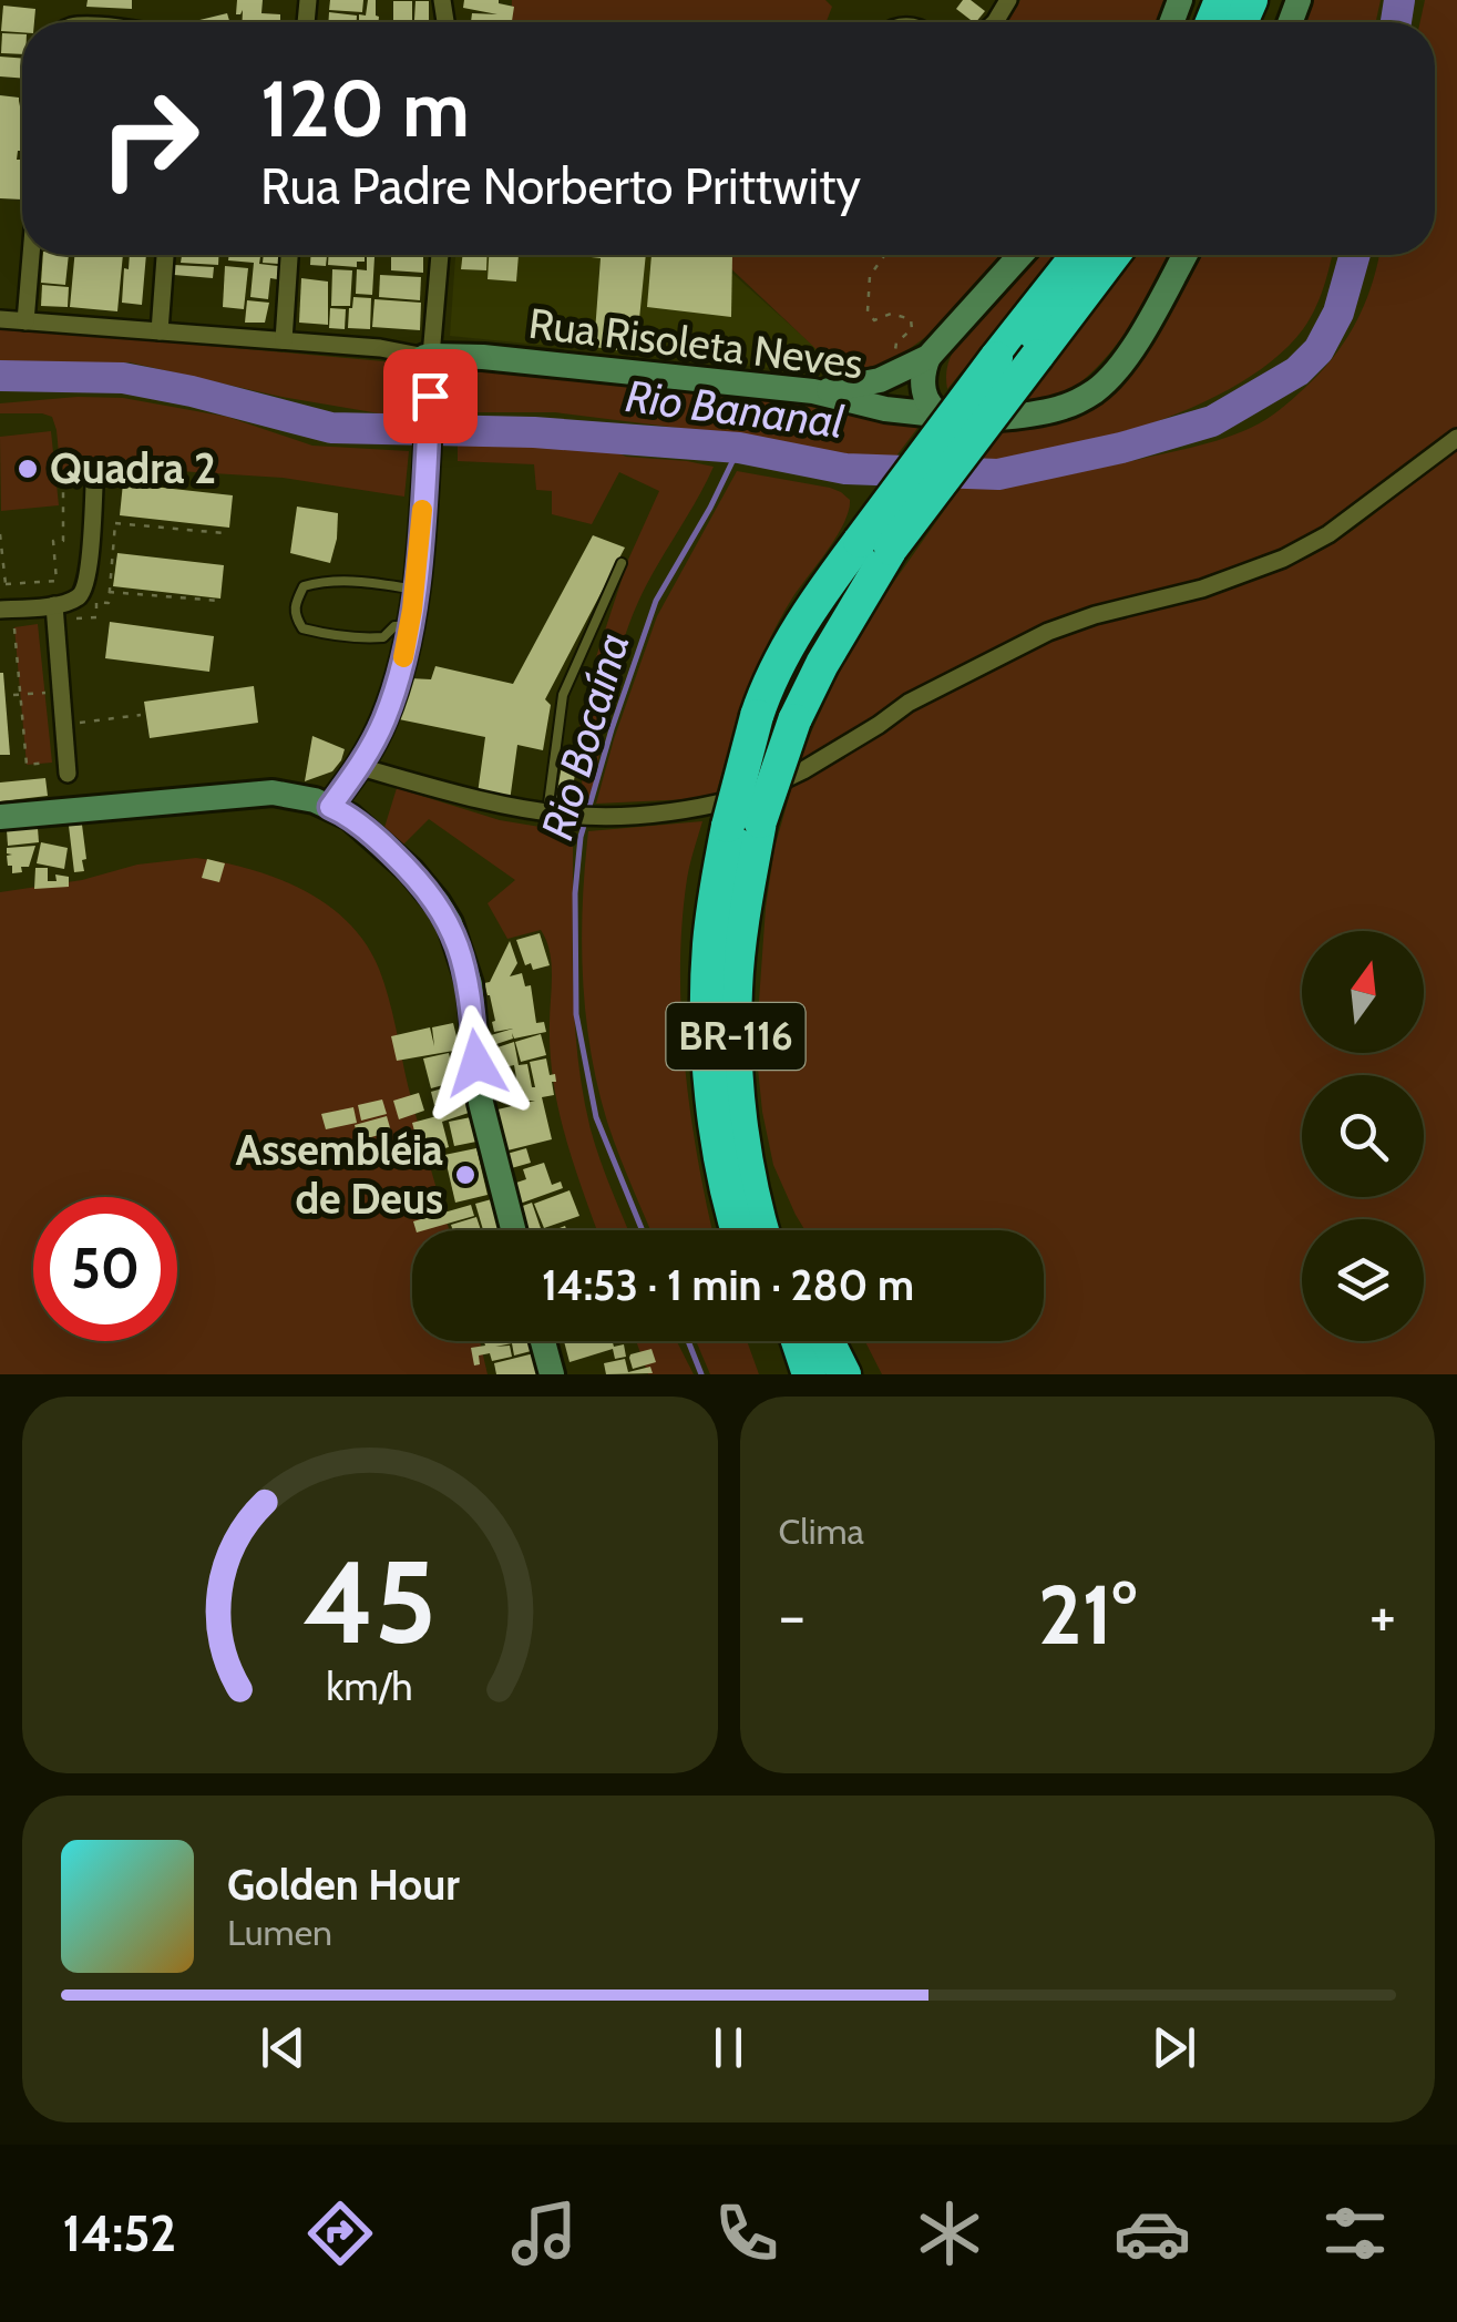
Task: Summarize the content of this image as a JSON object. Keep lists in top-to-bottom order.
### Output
{
  "streets": {
    "highway": ["BR-116"],
    "main road": ["Rua Risoleta Neves"]
  },
  "water": ["Rio Bananal", "Rio Bocaína"],
  "places": ["Quadra 2", "Assembléia de Deus"],
  "north": "top",
  "page": {
    "turn": ["120 m", "Rua Padre Norberto Prittwity"],
    "limit": "50",
    "trip": "14:53 · 1 min · 280 m",
    "tile": "Clima",
    "heat": ["−", "21°", "+"],
    "song": ["Golden Hour", "Lumen"],
    "tabs": "14:52",
    "gauge": ["45", "km/h"]
  }
}
